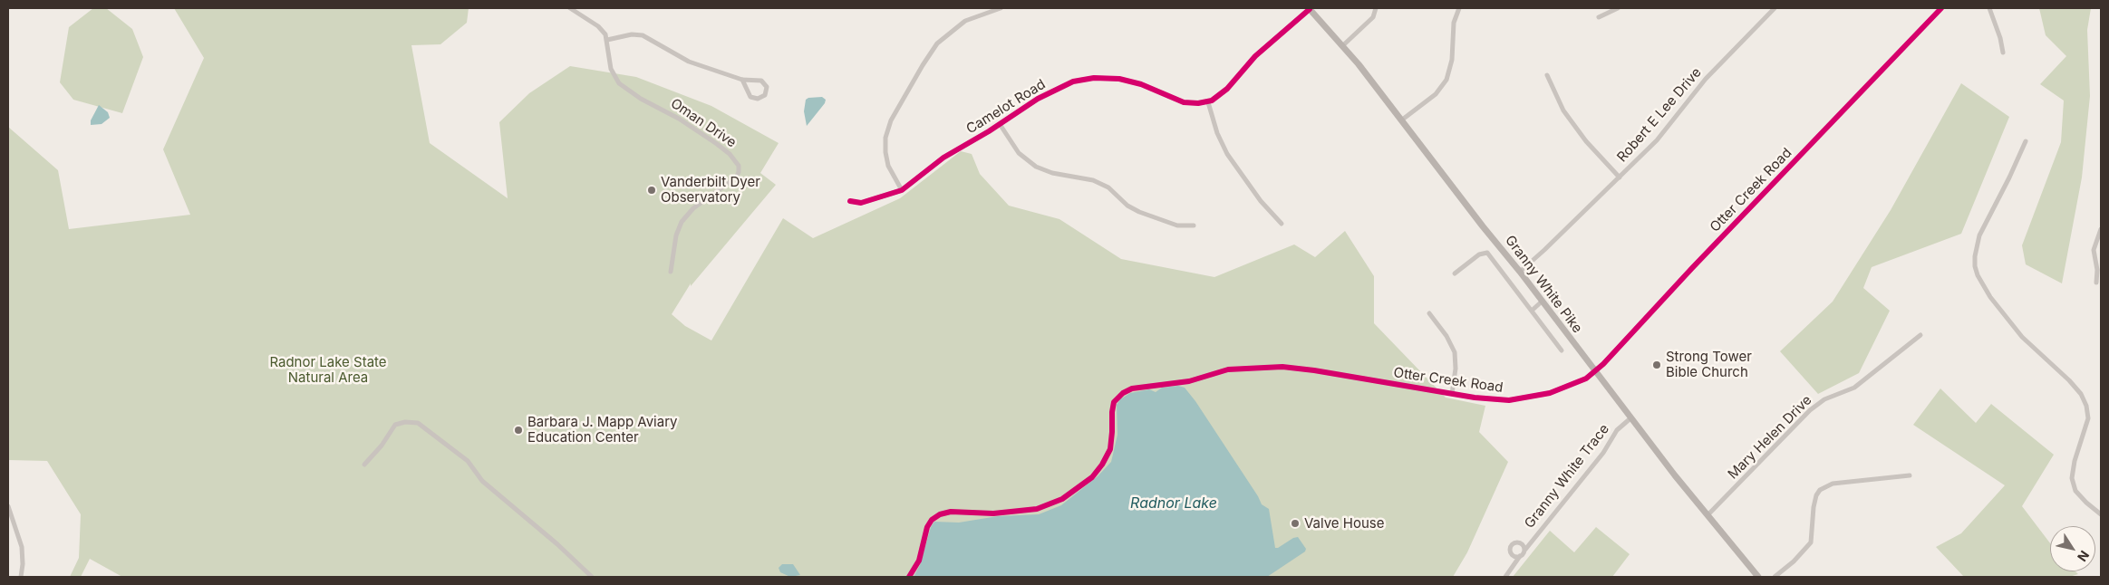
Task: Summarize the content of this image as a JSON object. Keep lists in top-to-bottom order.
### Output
{
  "streets": {
    "main road": ["Granny White Pike"],
    "street": [
      "Camelot Road",
      "Robert E Lee Drive",
      "Oman Drive",
      "Otter Creek Road",
      "Mary Helen Drive",
      "Granny White Trace"
    ]
  },
  "crossings": [
    ["Robert E Lee Drive", "Granny White Pike"],
    ["Otter Creek Road", "Granny White Pike"],
    ["Granny White Pike", "Mary Helen Drive"],
    ["Granny White Pike", "Granny White Trace"]
  ],
  "water": ["Radnor Lake"],
  "parks": ["Radnor Lake State Natural Area"],
  "places": [
    "Vanderbilt Dyer Observatory",
    "Strong Tower Bible Church",
    "Barbara J. Mapp Aviary Education Center",
    "Valve House"
  ],
  "north": "bottom right"
}
